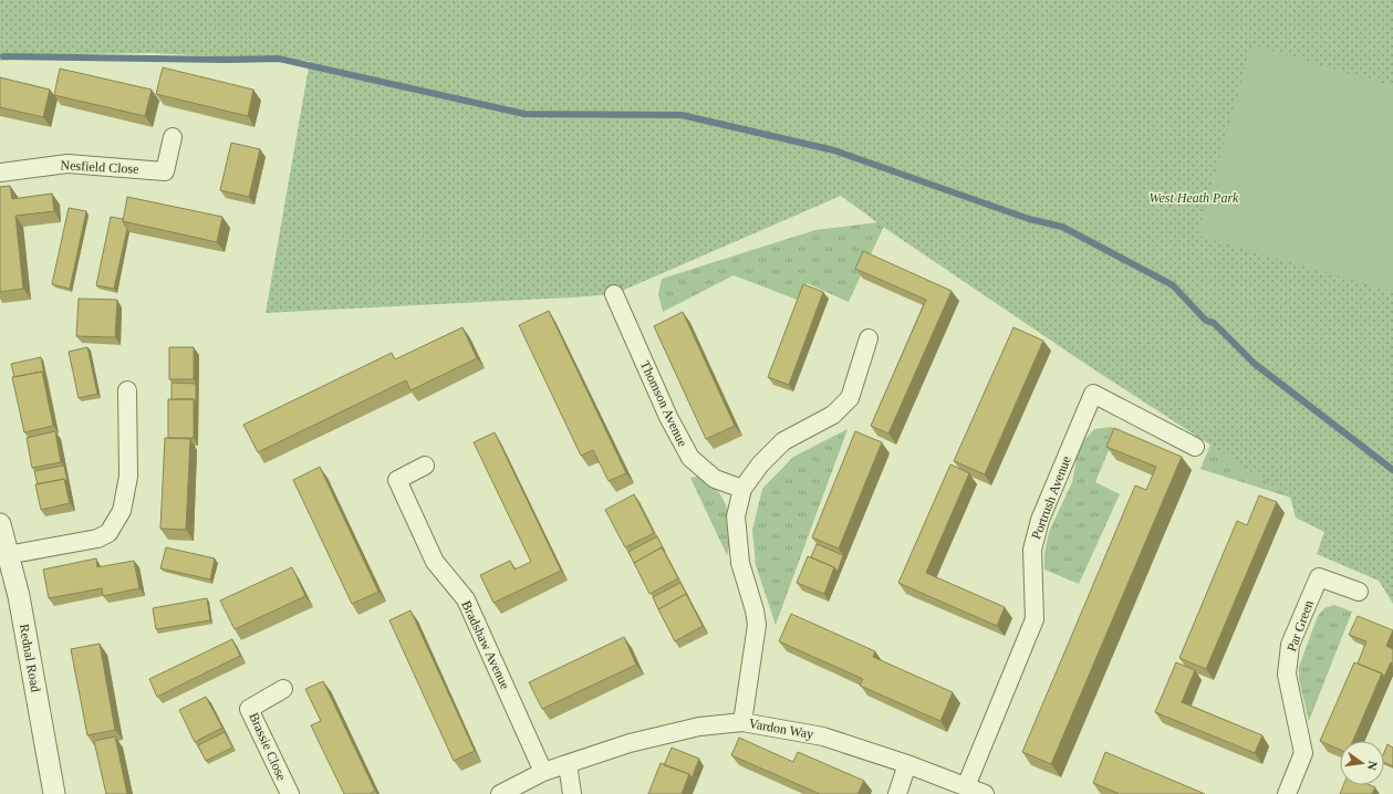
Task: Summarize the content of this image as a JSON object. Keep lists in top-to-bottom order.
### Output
{
  "streets": {
    "street": [
      "Nesfield Close",
      "Thomson Avenue",
      "Portrush Avenue",
      "Par Green",
      "Bradshaw Avenue",
      "Rednal Road",
      "Vardon Way",
      "Brassie Close"
    ]
  },
  "crossings": [
    ["Portrush Avenue", "Vardon Way"],
    ["Bradshaw Avenue", "Vardon Way"]
  ],
  "parks": ["West Heath Park"],
  "north": "right"
}
